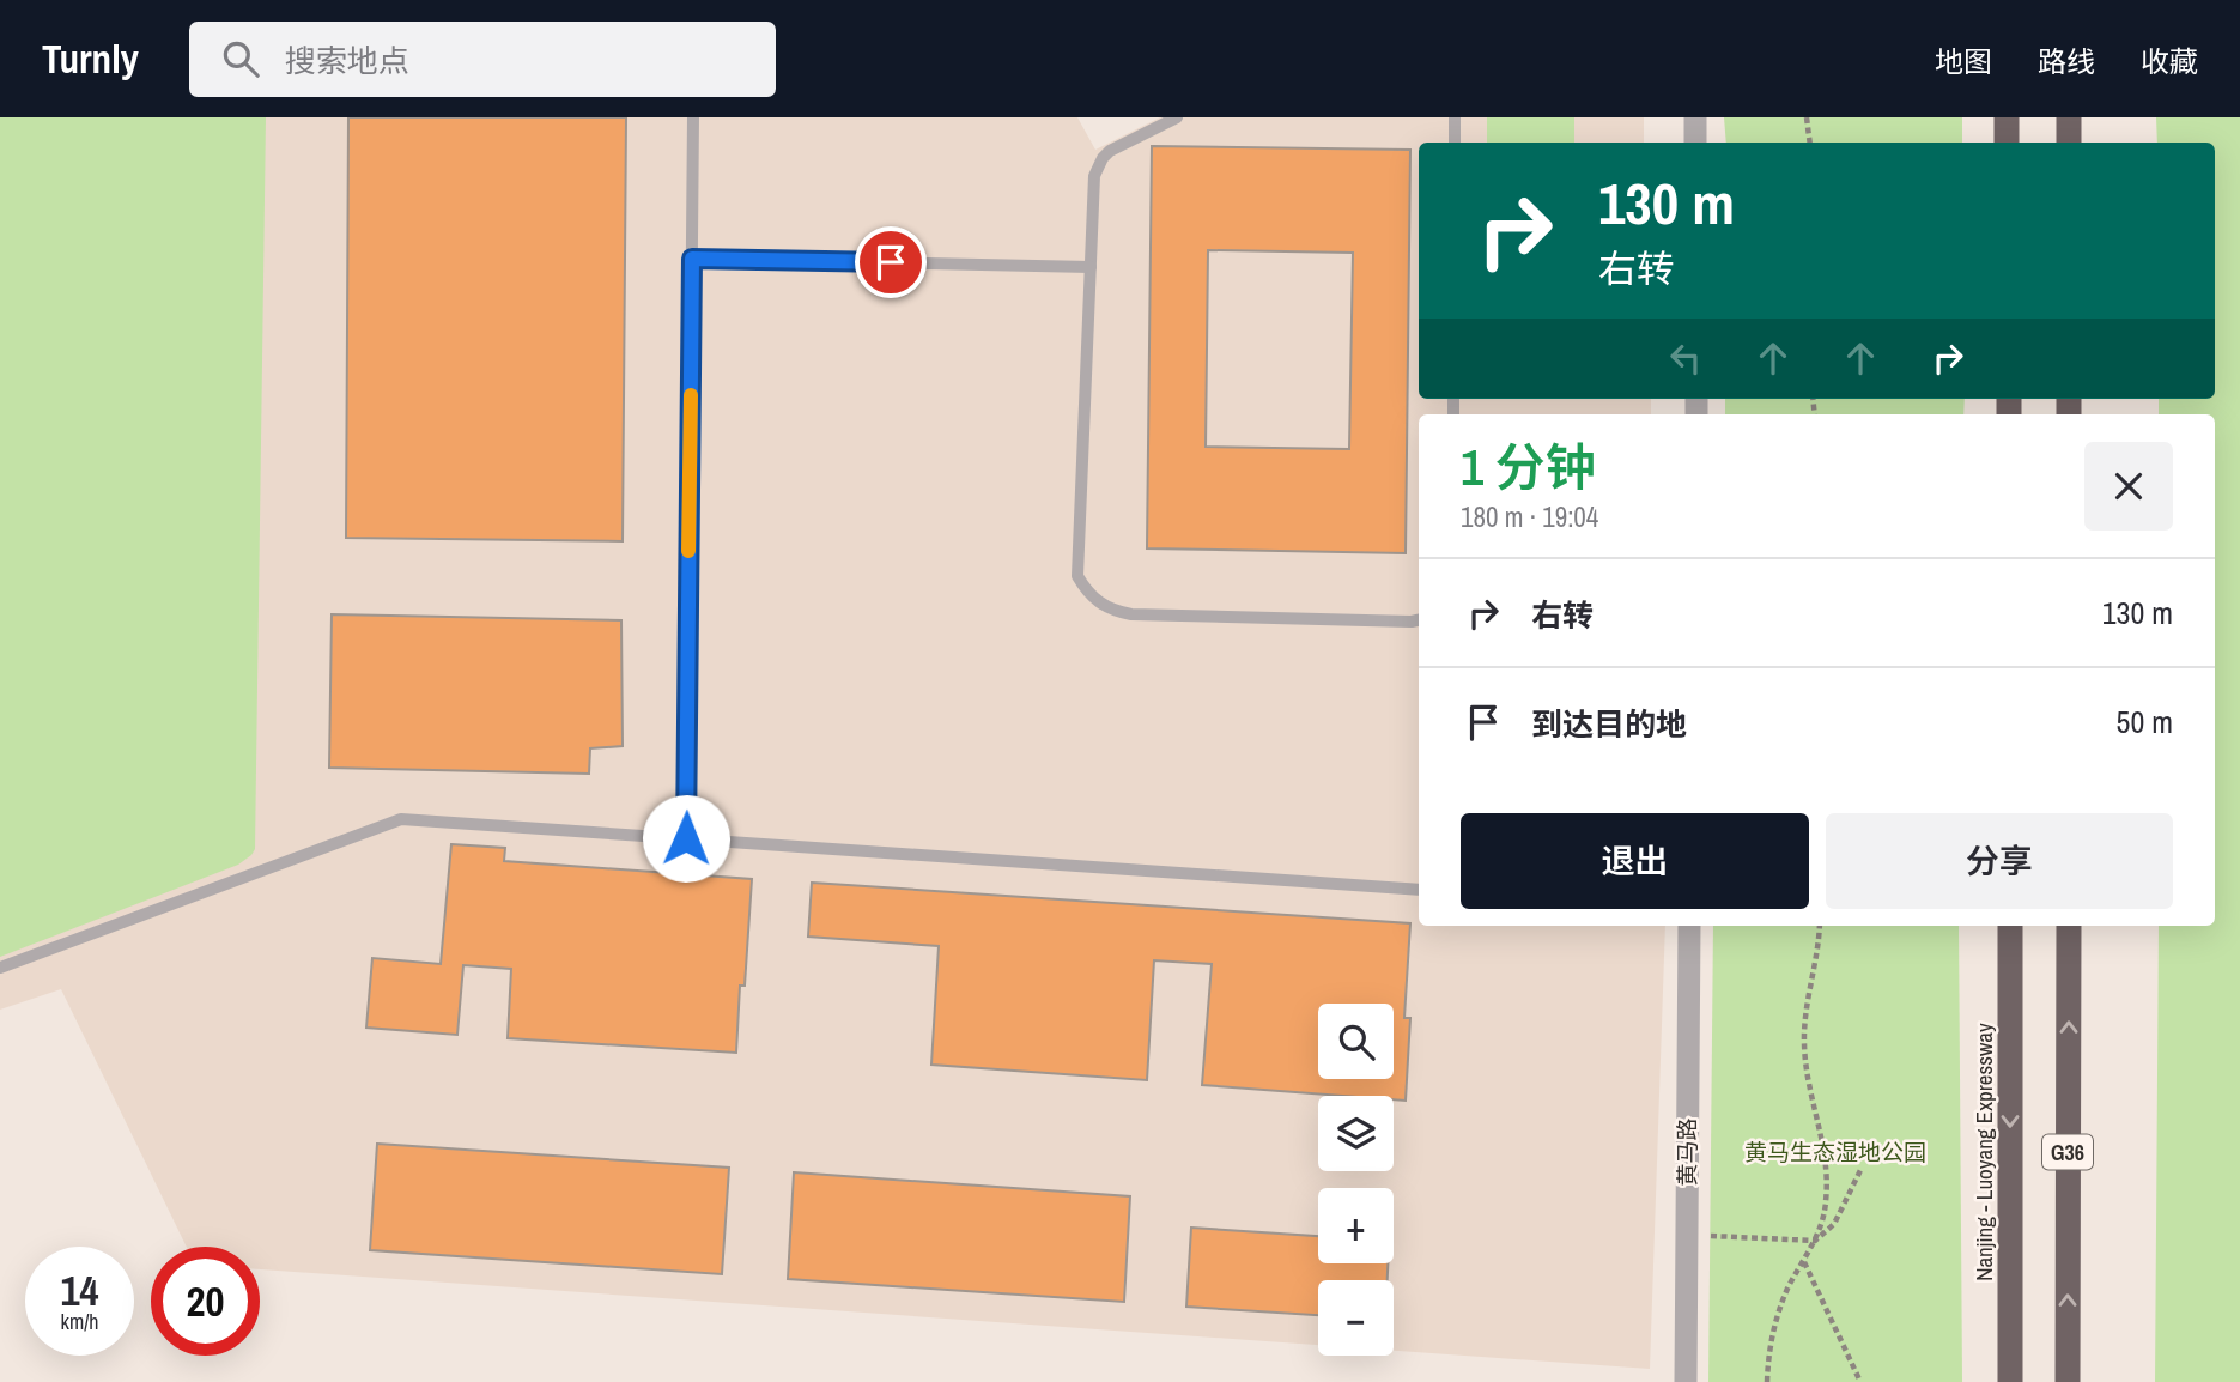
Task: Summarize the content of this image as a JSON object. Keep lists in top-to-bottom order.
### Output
{
  "streets": {
    "highway": ["Nanjing - Luoyang Expressway", "G36"],
    "street": ["黄马路"]
  },
  "parks": ["黄马生态湿地公园"],
  "page": {
    "header": "Turnly",
    "search": "搜索地点",
    "nav": ["地图", "路线", "收藏"],
    "turn": ["130 m", "右转"],
    "heading": ["1 分钟", "180 m · 19:04"],
    "list": [
      {
        "name": "右转",
        "value": "130 m"
      },
      {
        "name": "到达目的地",
        "value": "50 m"
      }
    ],
    "buttons": ["退出", "分享"],
    "map_buttons": ["+", "−"],
    "speed": "14 km/h",
    "limit": "20"
  }
}
